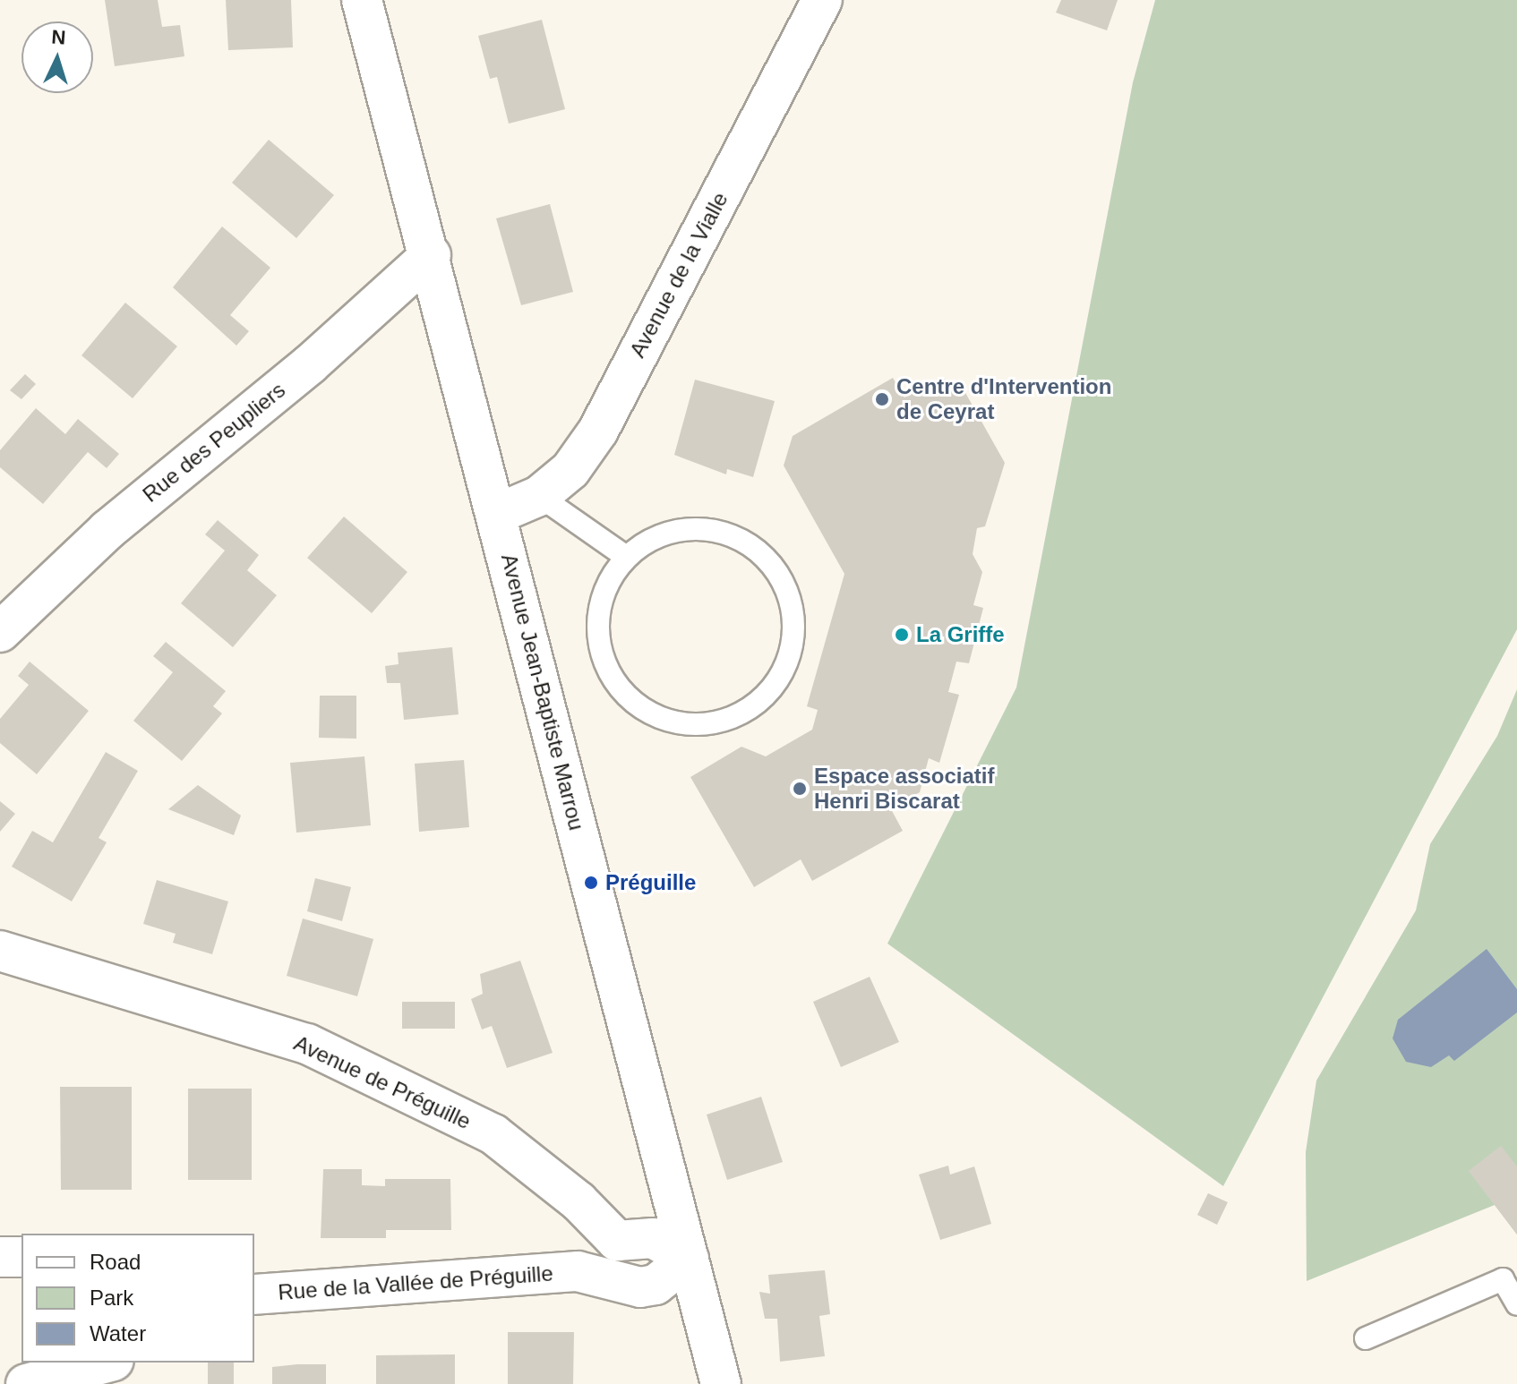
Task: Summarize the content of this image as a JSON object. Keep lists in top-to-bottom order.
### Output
{
  "streets": {
    "street": [
      "Avenue de la Vialle",
      "Rue des Peupliers",
      "Avenue Jean-Baptiste Marrou",
      "Avenue de Préguille",
      "Rue de la Vallée de Préguille"
    ]
  },
  "crossings": [
    ["Avenue de la Vialle", "Avenue Jean-Baptiste Marrou"],
    ["Rue des Peupliers", "Avenue Jean-Baptiste Marrou"],
    ["Avenue Jean-Baptiste Marrou", "Rue de la Vallée de Préguille"],
    ["Avenue de Préguille", "Rue de la Vallée de Préguille"]
  ],
  "places": [
    "Centre d'Intervention de Ceyrat",
    "La Griffe",
    "Espace associatif Henri Biscarat",
    "Préguille"
  ],
  "legend": ["Road", "Park", "Water"],
  "north": "top"
}
